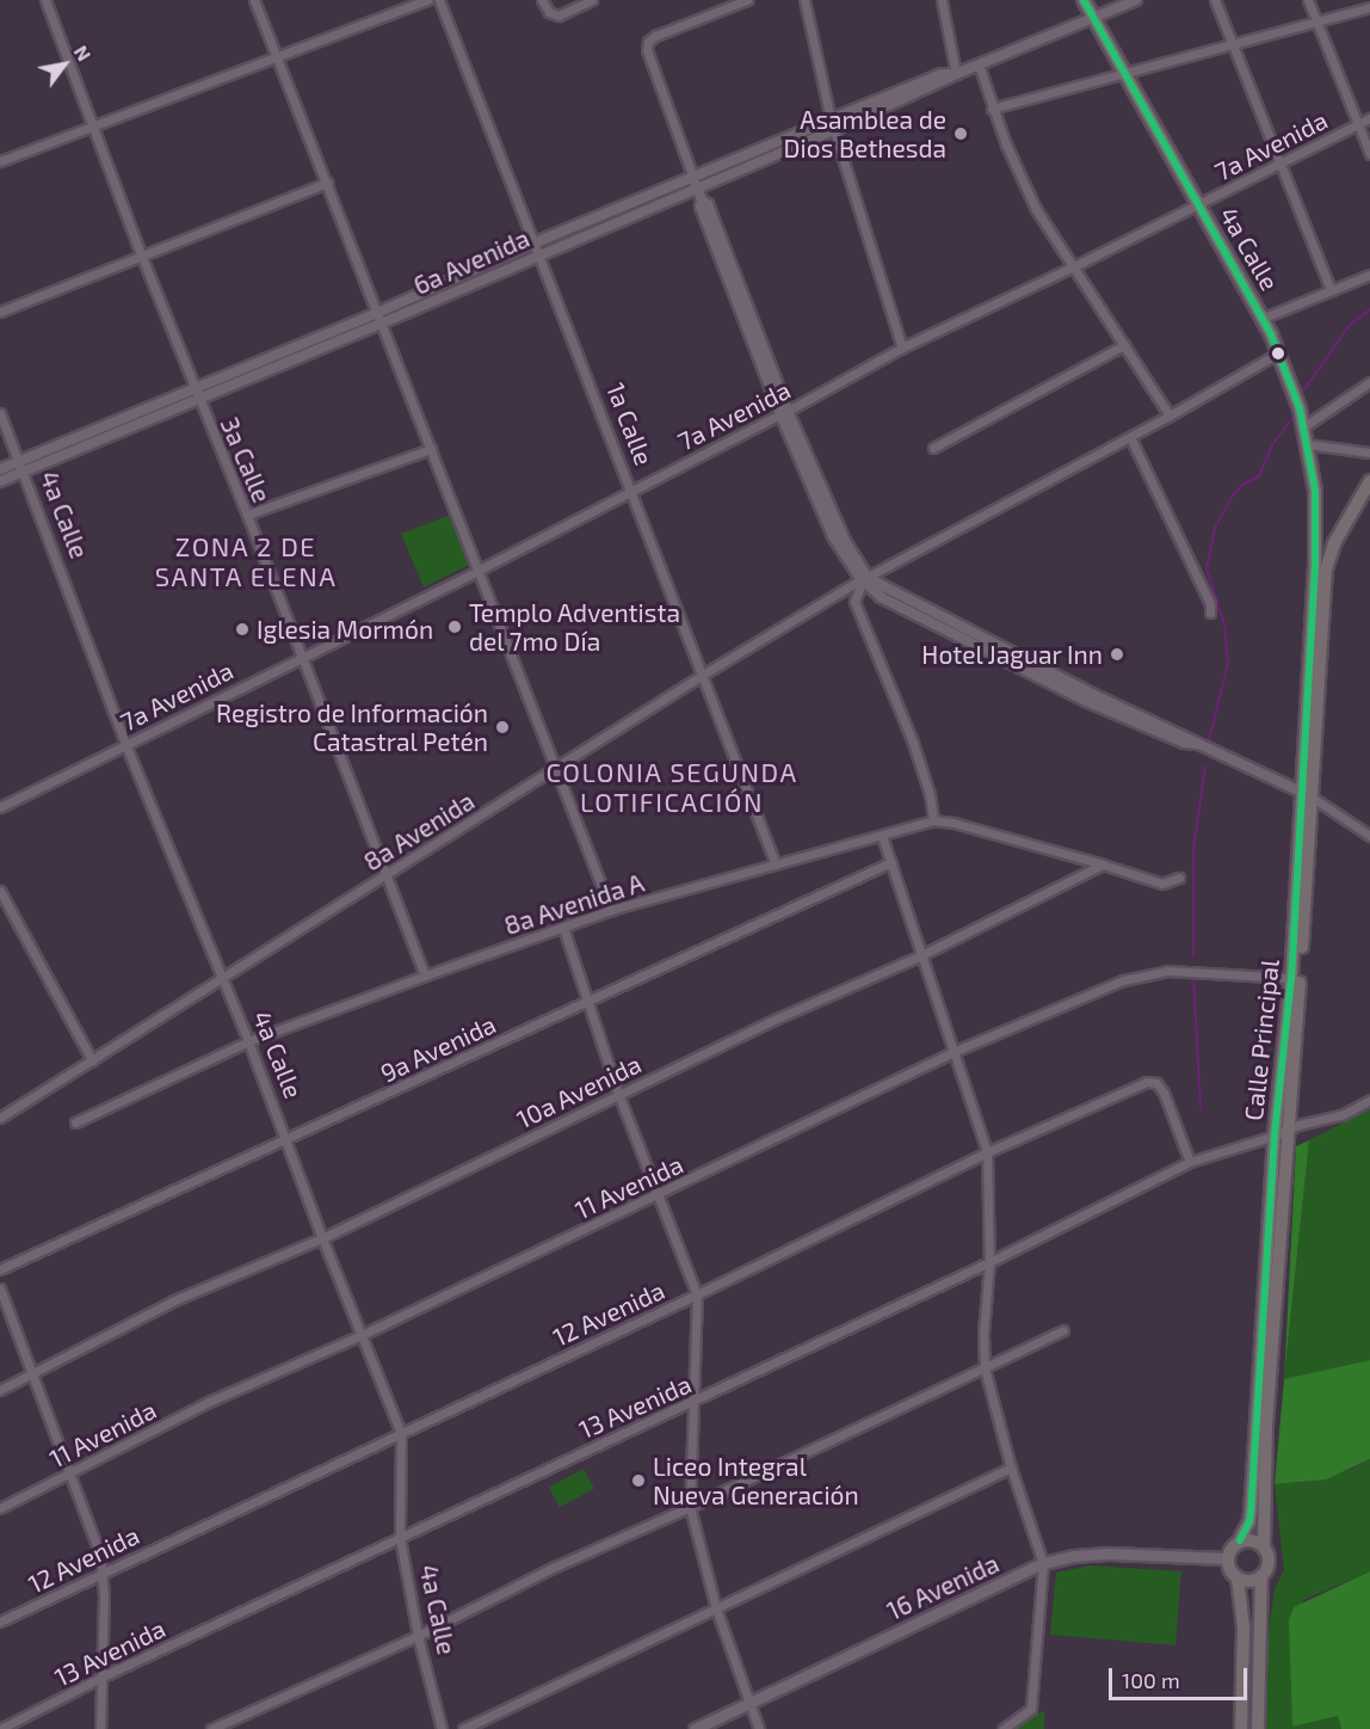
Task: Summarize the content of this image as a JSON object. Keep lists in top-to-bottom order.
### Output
{
  "streets": {
    "main road": ["4a Calle", "Calle Principal", "16 Avenida"],
    "street": [
      "7a Avenida",
      "6a Avenida",
      "1a Calle",
      "3a Calle",
      "8a Avenida",
      "8a Avenida A",
      "9a Avenida",
      "10a Avenida",
      "11 Avenida",
      "12 Avenida",
      "13 Avenida"
    ]
  },
  "crossings": [
    ["7a Avenida", "4a Calle"],
    ["7a Avenida", "1a Calle"],
    ["7a Avenida", "3a Calle"],
    ["4a Calle", "6a Avenida"],
    ["4a Calle", "8a Avenida"],
    ["4a Calle", "8a Avenida A"],
    ["4a Calle", "Calle Principal"],
    ["4a Calle", "9a Avenida"],
    ["4a Calle", "10a Avenida"],
    ["4a Calle", "11 Avenida"],
    ["4a Calle", "12 Avenida"],
    ["4a Calle", "13 Avenida"],
    ["6a Avenida", "1a Calle"],
    ["6a Avenida", "3a Calle"],
    ["1a Calle", "8a Avenida"],
    ["1a Calle", "8a Avenida A"],
    ["3a Calle", "8a Avenida"],
    ["3a Calle", "8a Avenida A"],
    ["8a Avenida A", "10a Avenida"],
    ["Calle Principal", "11 Avenida"],
    ["Calle Principal", "13 Avenida"],
    ["Calle Principal", "16 Avenida"],
    ["12 Avenida", "13 Avenida"]
  ],
  "districts": ["ZONA 2 DE SANTA ELENA", "COLONIA SEGUNDA LOTIFICACIÓN"],
  "places": [
    "Asamblea de Dios Bethesda",
    "Templo Adventista del 7mo Día",
    "Iglesia Mormón",
    "Hotel Jaguar Inn",
    "Registro de Información Catastral Petén",
    "Liceo Integral Nueva Generación"
  ],
  "lines": ["transit line 12"],
  "scale_bar": "100 m",
  "north": "top right"
}
